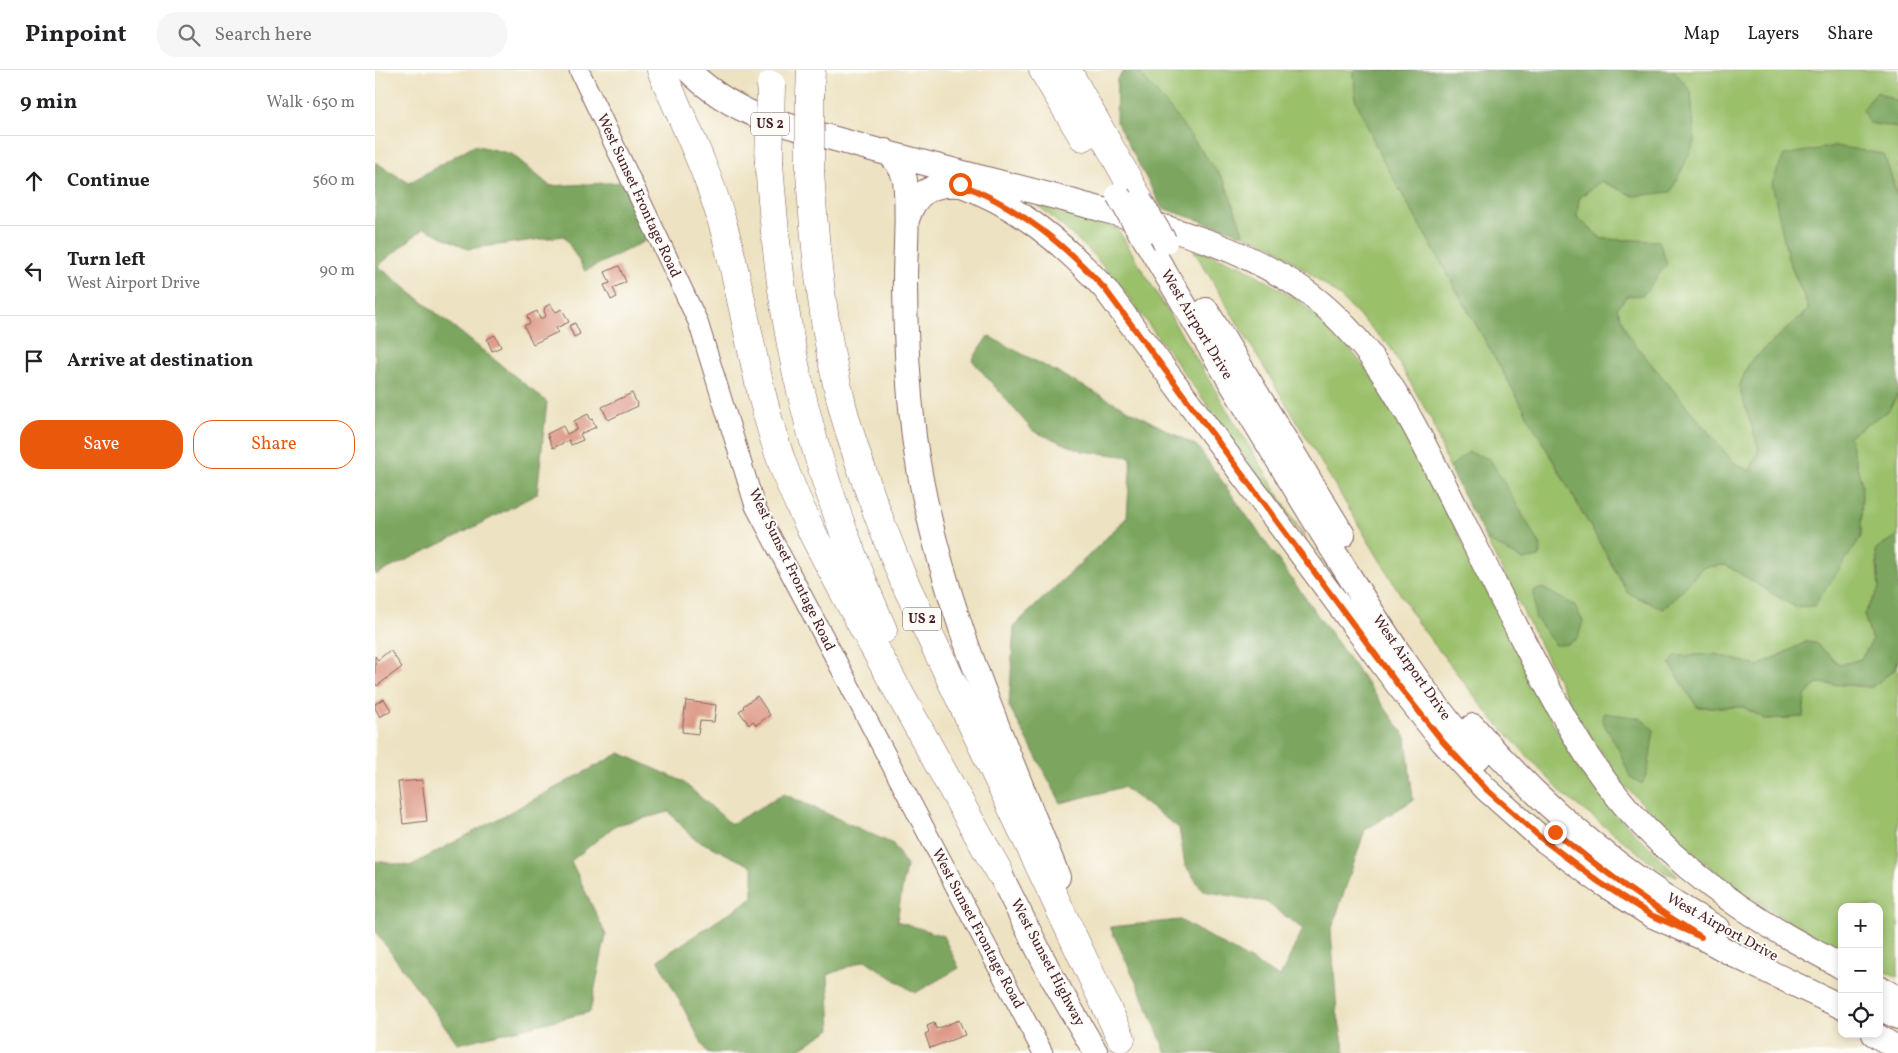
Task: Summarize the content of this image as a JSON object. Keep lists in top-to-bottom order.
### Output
{
  "streets": {
    "highway": ["US 2"],
    "main road": ["West Airport Drive", "West Sunset Highway"],
    "street": ["West Sunset Frontage Road"]
  },
  "crossings": [
    ["US 2", "West Sunset Highway"]
  ],
  "page": {
    "header": "Pinpoint",
    "search": "Search here",
    "nav": ["Map", "Layers", "Share"],
    "heading": ["9 min", "Walk · 650 m"],
    "list": [
      ["Continue", "560 m"],
      ["Turn left", "West Airport Drive", "90 m"],
      "Arrive at destination"
    ],
    "buttons": ["Save", "Share"],
    "map_buttons": ["+", "−"]
  }
}
